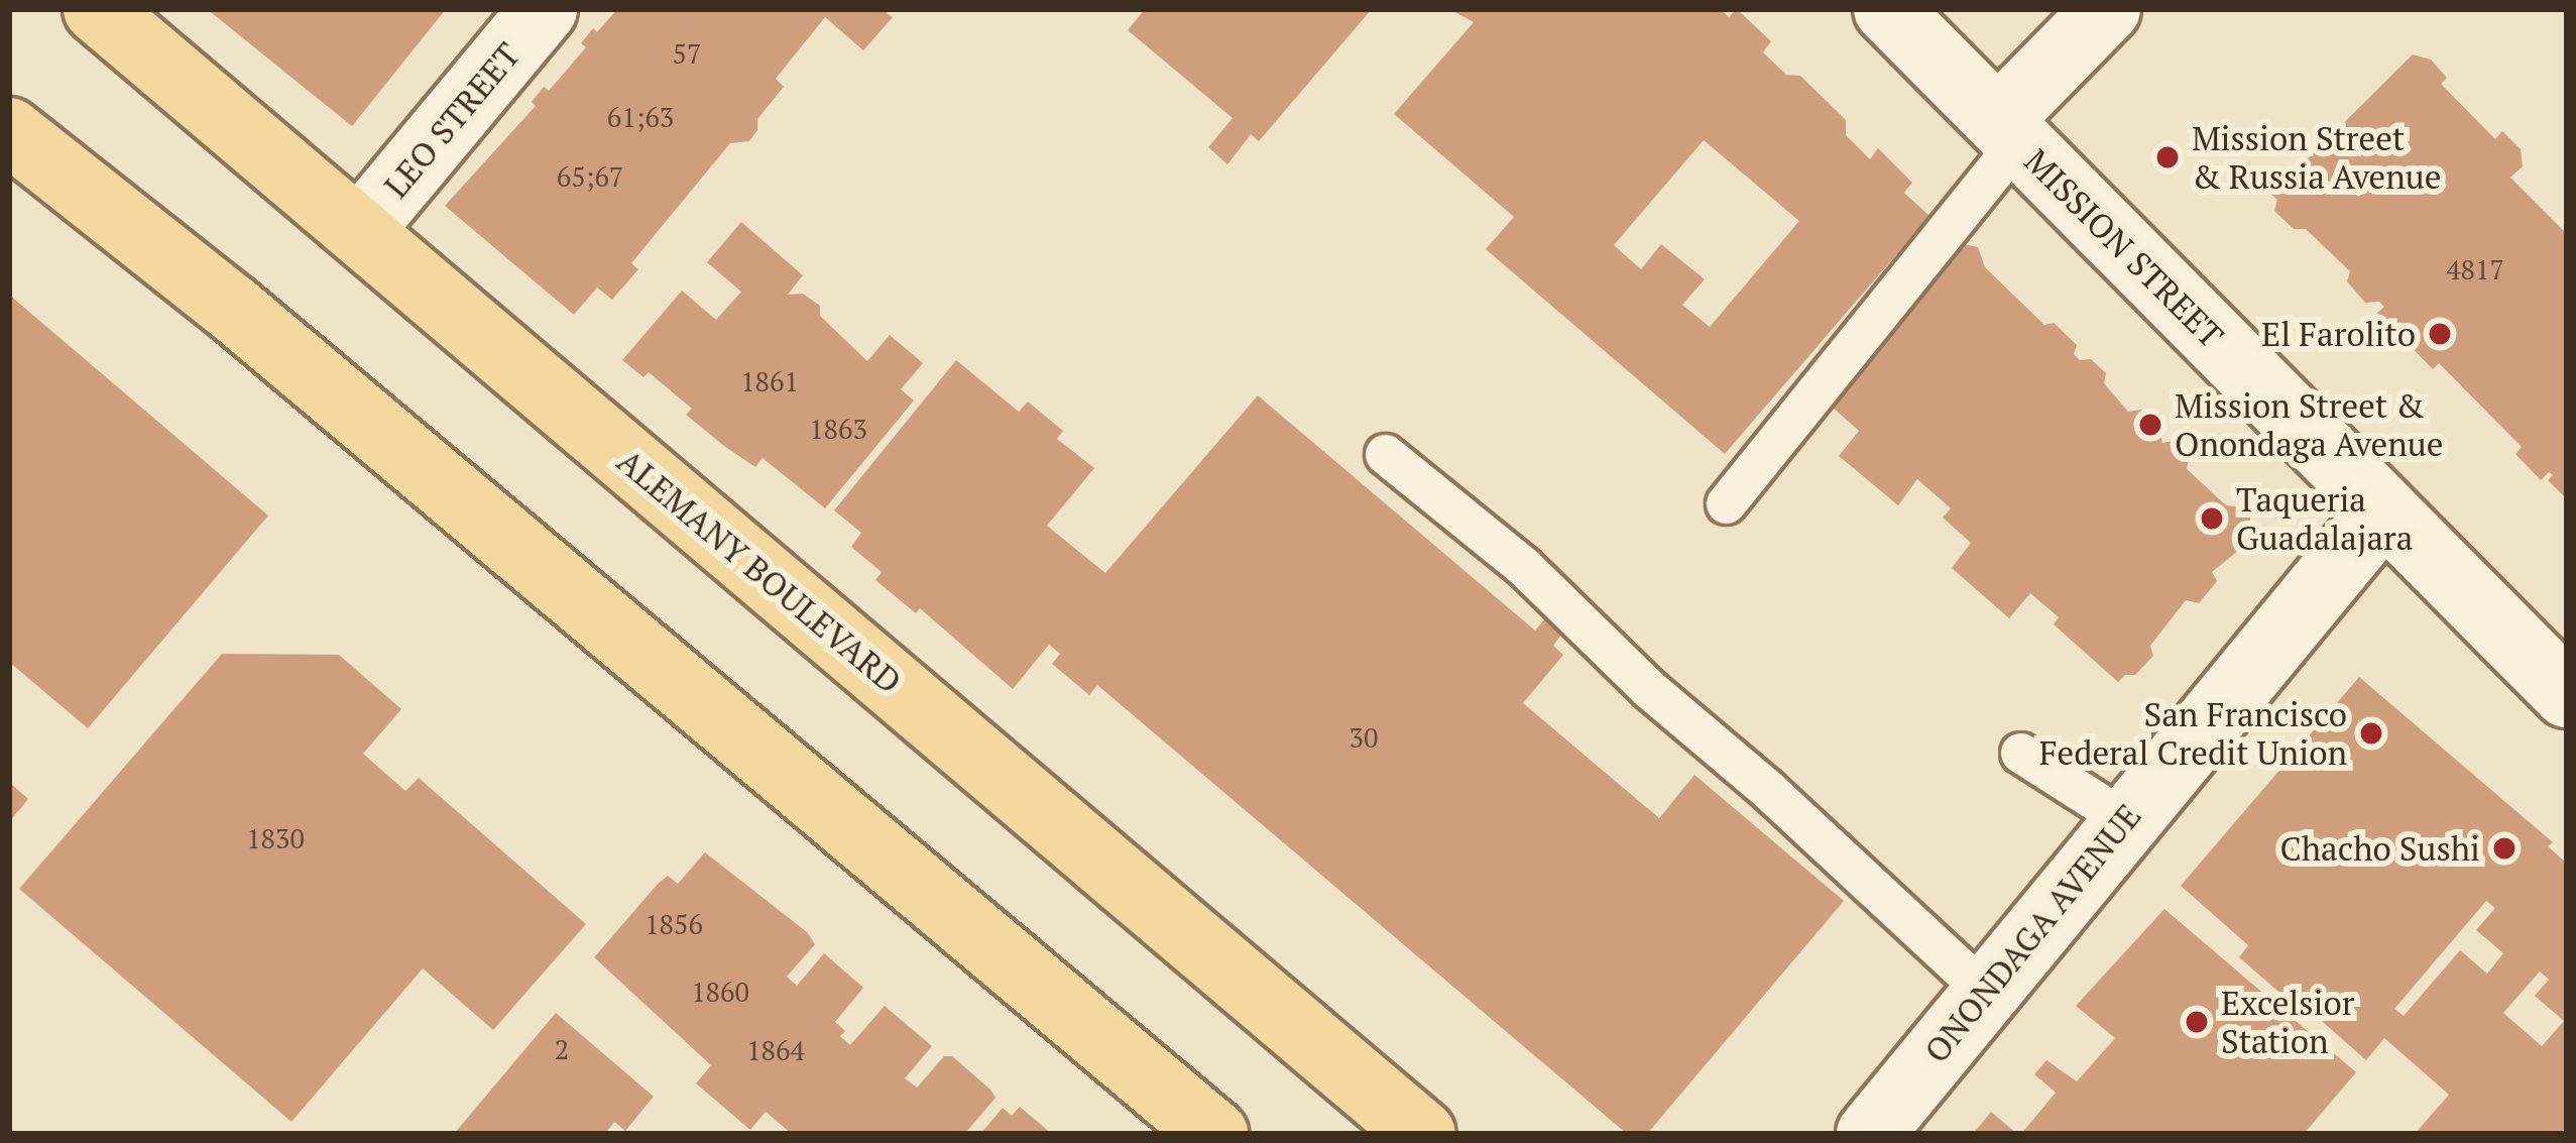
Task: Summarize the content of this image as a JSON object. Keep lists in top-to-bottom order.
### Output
{
  "streets": {
    "main road": ["ALEMANY BOULEVARD"],
    "street": ["LEO STREET", "MISSION STREET", "ONONDAGA AVENUE"]
  },
  "crossings": [
    ["LEO STREET", "ALEMANY BOULEVARD"],
    ["MISSION STREET", "ONONDAGA AVENUE"]
  ],
  "places": [
    "Mission Street & Russia Avenue",
    "El Farolito",
    "Mission Street & Onondaga Avenue",
    "Taqueria Guadalajara",
    "San Francisco Federal Credit Union",
    "Chacho Sushi",
    "Excelsior Station"
  ],
  "house_numbers": [
    "57",
    "61;63",
    "65;67",
    "4817",
    "1861",
    "1863",
    "30",
    "1830",
    "1856",
    "1860",
    "2",
    "1864"
  ]
}
